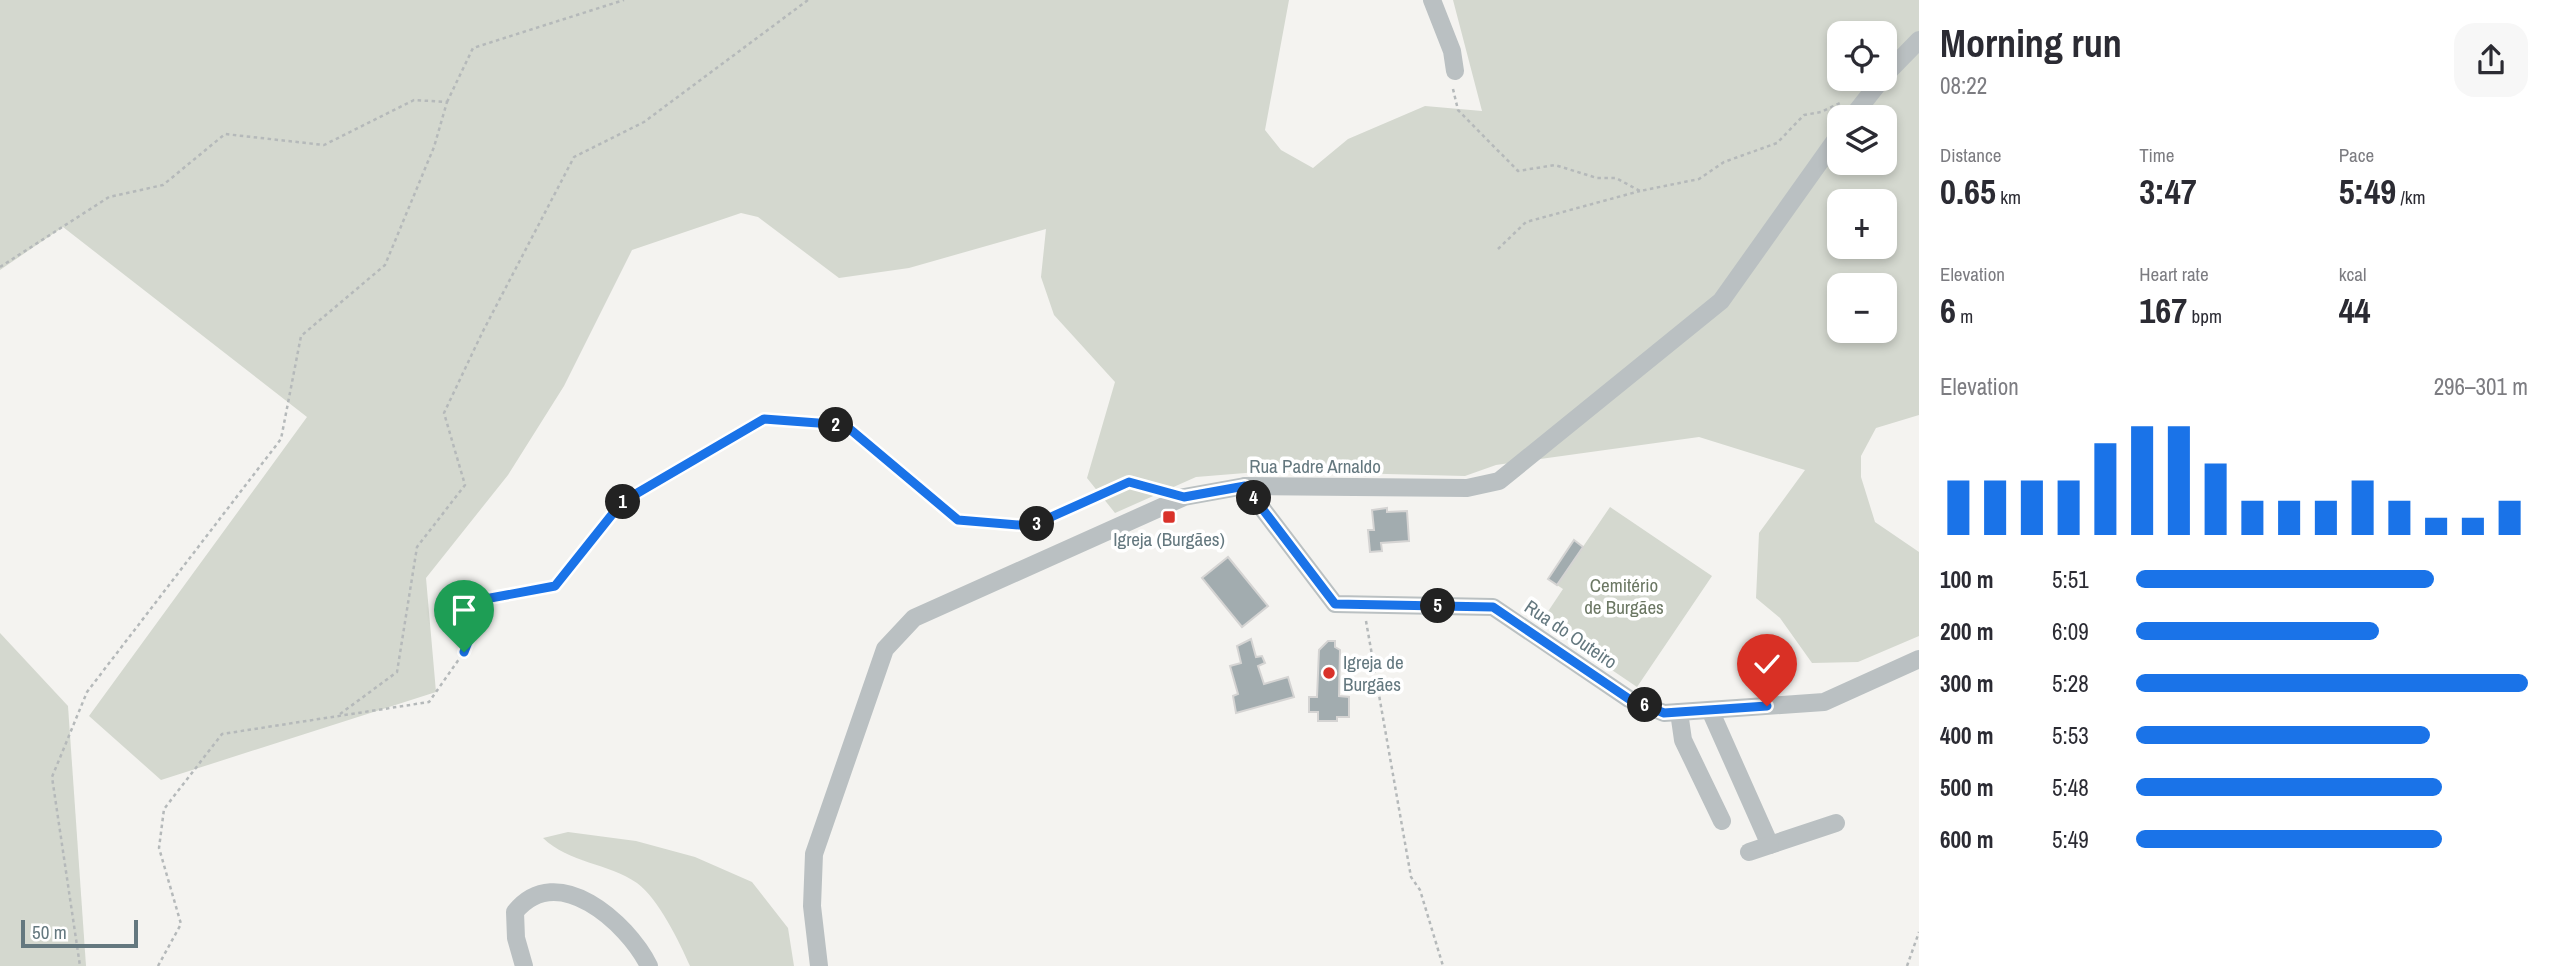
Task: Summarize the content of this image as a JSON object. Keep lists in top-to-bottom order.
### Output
{
  "streets": {
    "street": ["Rua Padre Arnaldo", "Rua do Outeiro"]
  },
  "crossings": [
    ["Rua Padre Arnaldo", "Rua do Outeiro"]
  ],
  "parks": ["Cemitério de Burgães"],
  "places": {
    "transit": ["Igreja (Burgães)"],
    "other": ["Igreja de Burgães"]
  },
  "scale_bar": "50 m",
  "page": {
    "heading": ["Morning run", "08:22"],
    "map_buttons": ["+", "−"],
    "stats": [
      ["Distance", "0.65 km"],
      ["Time", "3:47"],
      ["Pace", "5:49 /km"],
      ["Elevation", "6 m"],
      ["Heart rate", "167 bpm"],
      ["kcal", "44"]
    ],
    "chart": ["Elevation", "296–301 m"],
    "pins": [
      "2",
      "4",
      "1",
      "3",
      "5",
      "6"
    ],
    "list": [
      {
        "name": "100 m",
        "note": "5:51"
      },
      {
        "name": "200 m",
        "note": "6:09"
      },
      {
        "name": "300 m",
        "note": "5:28"
      },
      {
        "name": "400 m",
        "note": "5:53"
      },
      {
        "name": "500 m",
        "note": "5:48"
      },
      {
        "name": "600 m",
        "note": "5:49"
      }
    ],
    "scale": "50 m"
  }
}
